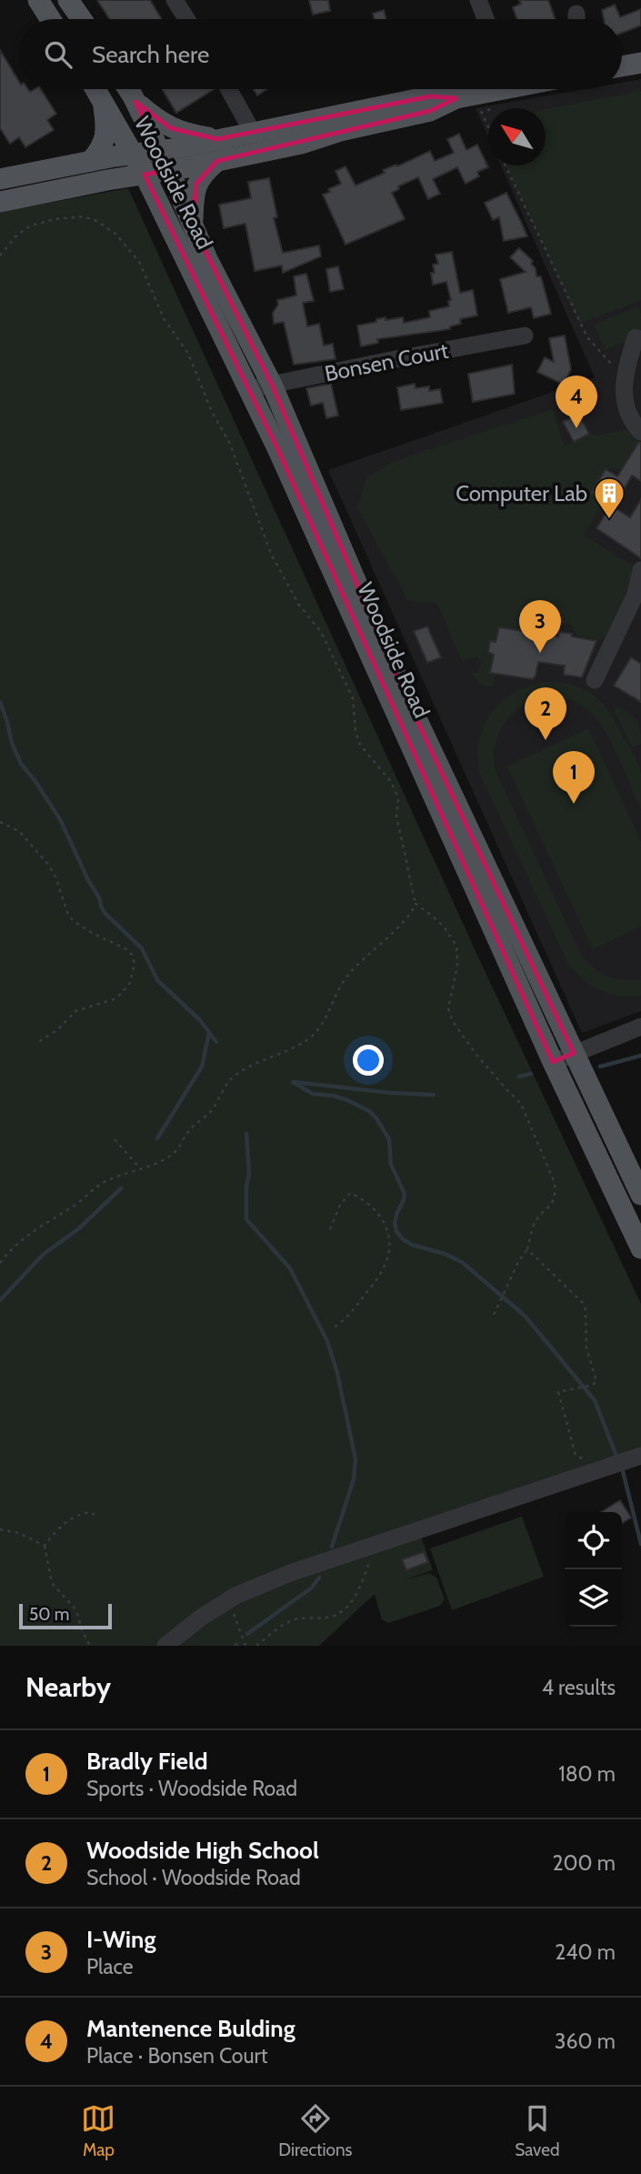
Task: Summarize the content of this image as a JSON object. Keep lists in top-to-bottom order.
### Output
{
  "streets": {
    "main road": ["Woodside Road"],
    "street": ["Bonsen Court"]
  },
  "crossings": [
    ["Woodside Road", "Bonsen Court"]
  ],
  "places": {
    "building": ["Computer Lab"]
  },
  "scale_bar": "50 m",
  "north": "top left",
  "page": {
    "search": "Search here",
    "pins": [
      "4",
      "3",
      "2",
      "1"
    ],
    "scale": "50 m",
    "heading": ["Nearby", "4 results"],
    "list": [
      {
        "mark": "1",
        "name": "Bradly Field",
        "note": "Sports · Woodside Road",
        "value": "180 m"
      },
      {
        "mark": "2",
        "name": "Woodside High School",
        "note": "School · Woodside Road",
        "value": "200 m"
      },
      {
        "mark": "3",
        "name": "I-Wing",
        "note": "Place",
        "value": "240 m"
      },
      {
        "mark": "4",
        "name": "Mantenence Bulding",
        "note": "Place · Bonsen Court",
        "value": "360 m"
      }
    ],
    "nav": ["Map", "Directions", "Saved"]
  }
}
